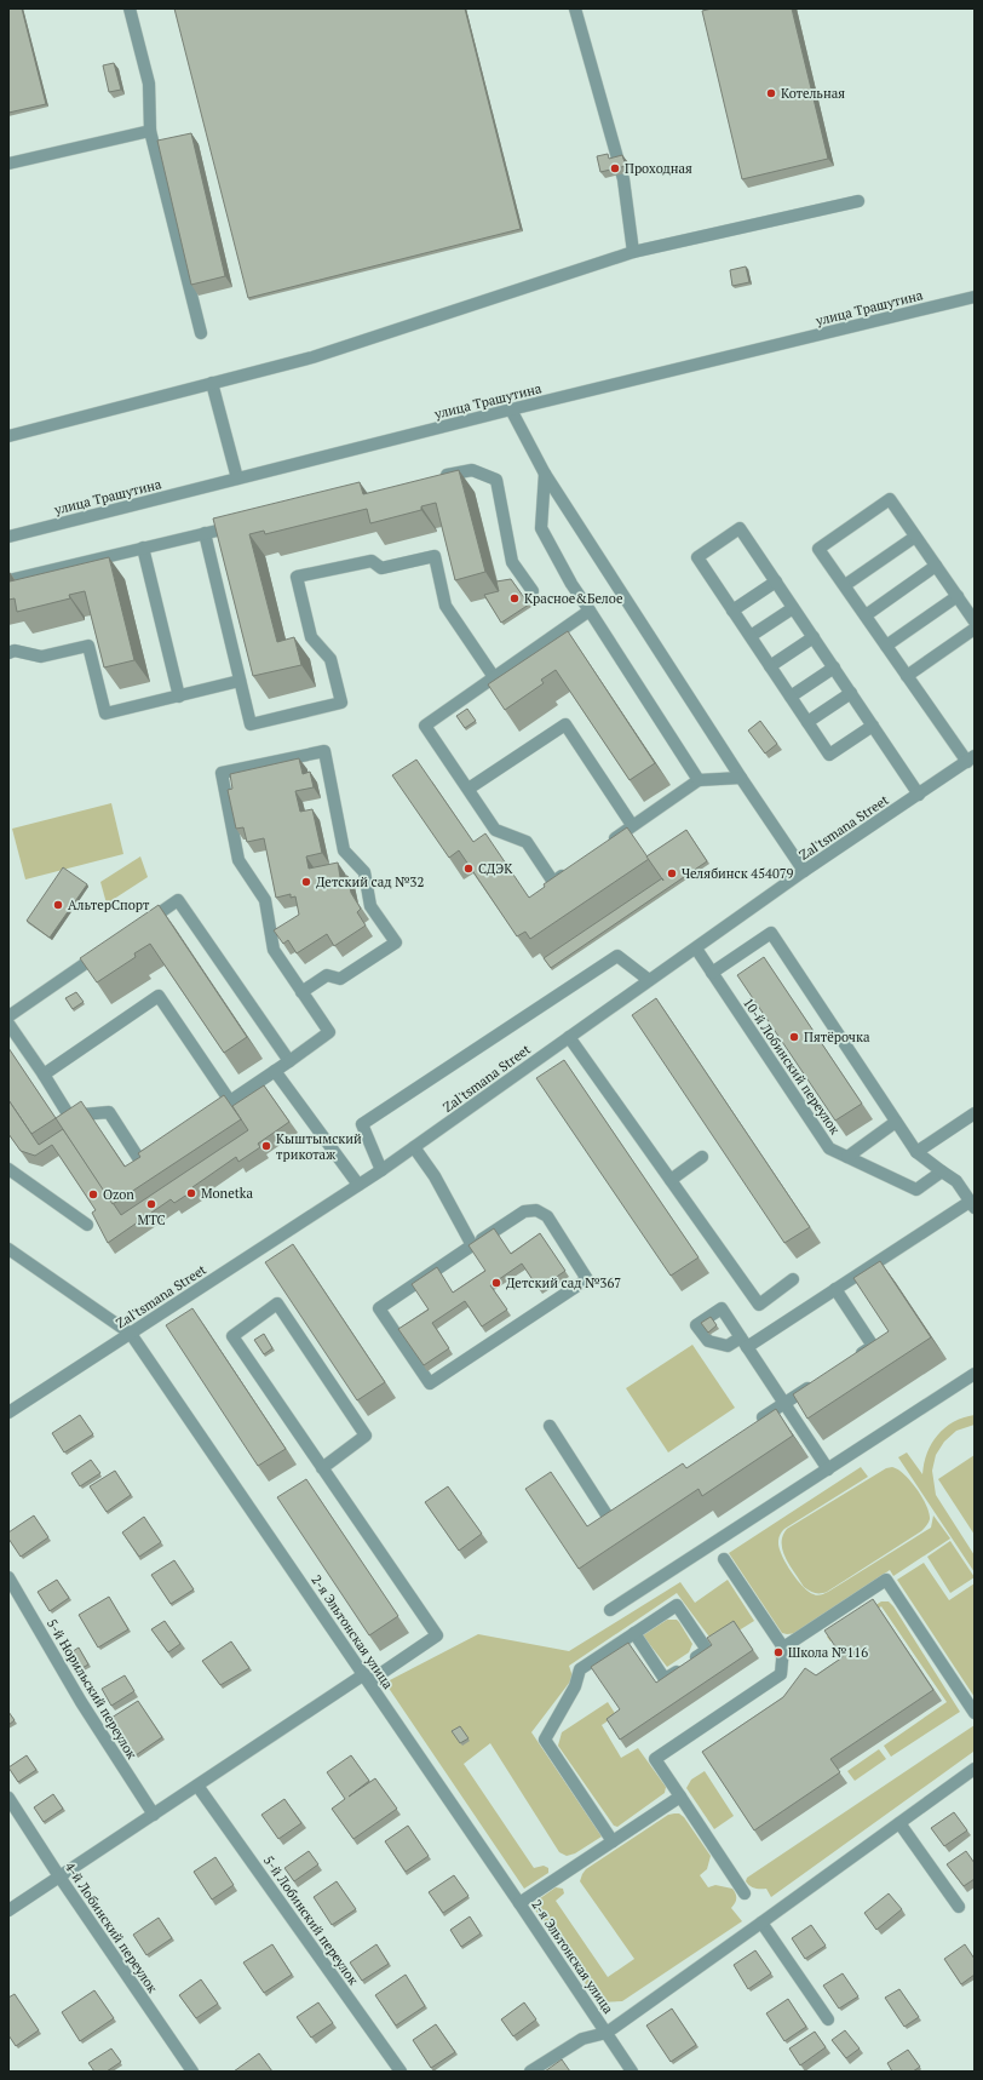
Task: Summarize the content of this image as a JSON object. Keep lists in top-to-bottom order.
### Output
{
  "streets": {
    "street": [
      "улица Трашутина",
      "Zal'tsmana Street",
      "10-й Лобинский переулок",
      "2-я Эльтонская улица",
      "5-й Норильский переулок",
      "5-й Лобинский переулок",
      "4-й Лобинский переулок"
    ]
  },
  "crossings": [
    ["Zal'tsmana Street", "10-й Лобинский переулок"],
    ["Zal'tsmana Street", "2-я Эльтонская улица"]
  ],
  "places": [
    "Котельная",
    "Проходная",
    "Красное&Белое",
    "СДЭК",
    "Челябинск 454079",
    "Детский сад №32",
    "АльтерСпорт",
    "Пятёрочка",
    "Кыштымский трикотаж",
    "Monetka",
    "Ozon",
    "МТС",
    "Детский сад №367",
    "Школа №116"
  ]
}
